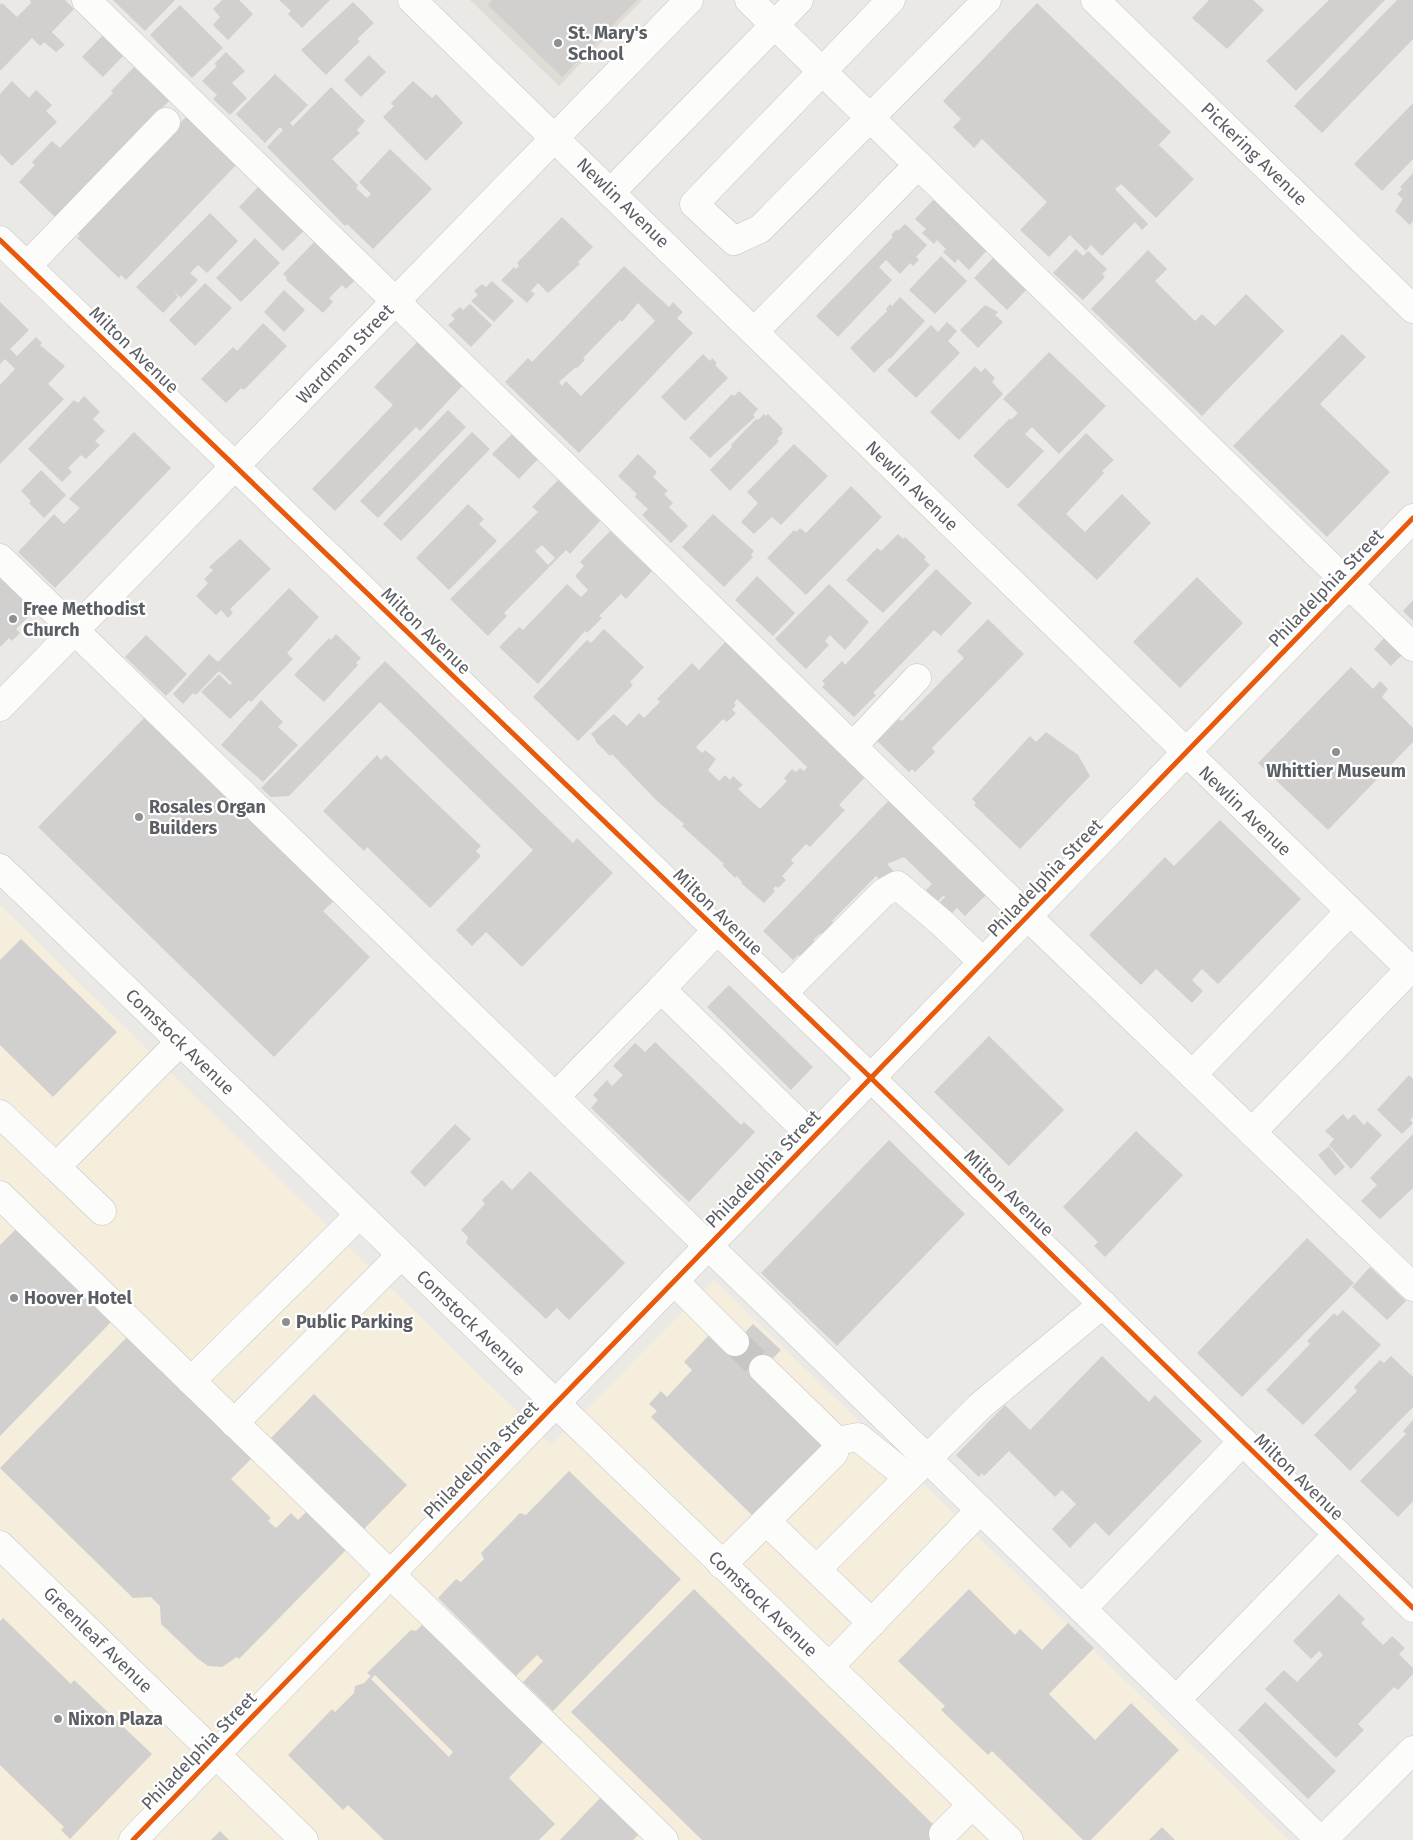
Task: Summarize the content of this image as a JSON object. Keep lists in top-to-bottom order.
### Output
{
  "streets": {
    "street": [
      "Pickering Avenue",
      "Newlin Avenue",
      "Milton Avenue",
      "Wardman Street",
      "Philadelphia Street",
      "Comstock Avenue",
      "Greenleaf Avenue"
    ]
  },
  "crossings": [
    ["Newlin Avenue", "Wardman Street"],
    ["Newlin Avenue", "Philadelphia Street"],
    ["Milton Avenue", "Wardman Street"],
    ["Milton Avenue", "Philadelphia Street"],
    ["Philadelphia Street", "Comstock Avenue"],
    ["Philadelphia Street", "Greenleaf Avenue"]
  ],
  "places": [
    "St. Mary's School",
    "Free Methodist Church",
    "Whittier Museum",
    "Rosales Organ Builders",
    "Hoover Hotel",
    "Public Parking",
    "Nixon Plaza"
  ]
}
